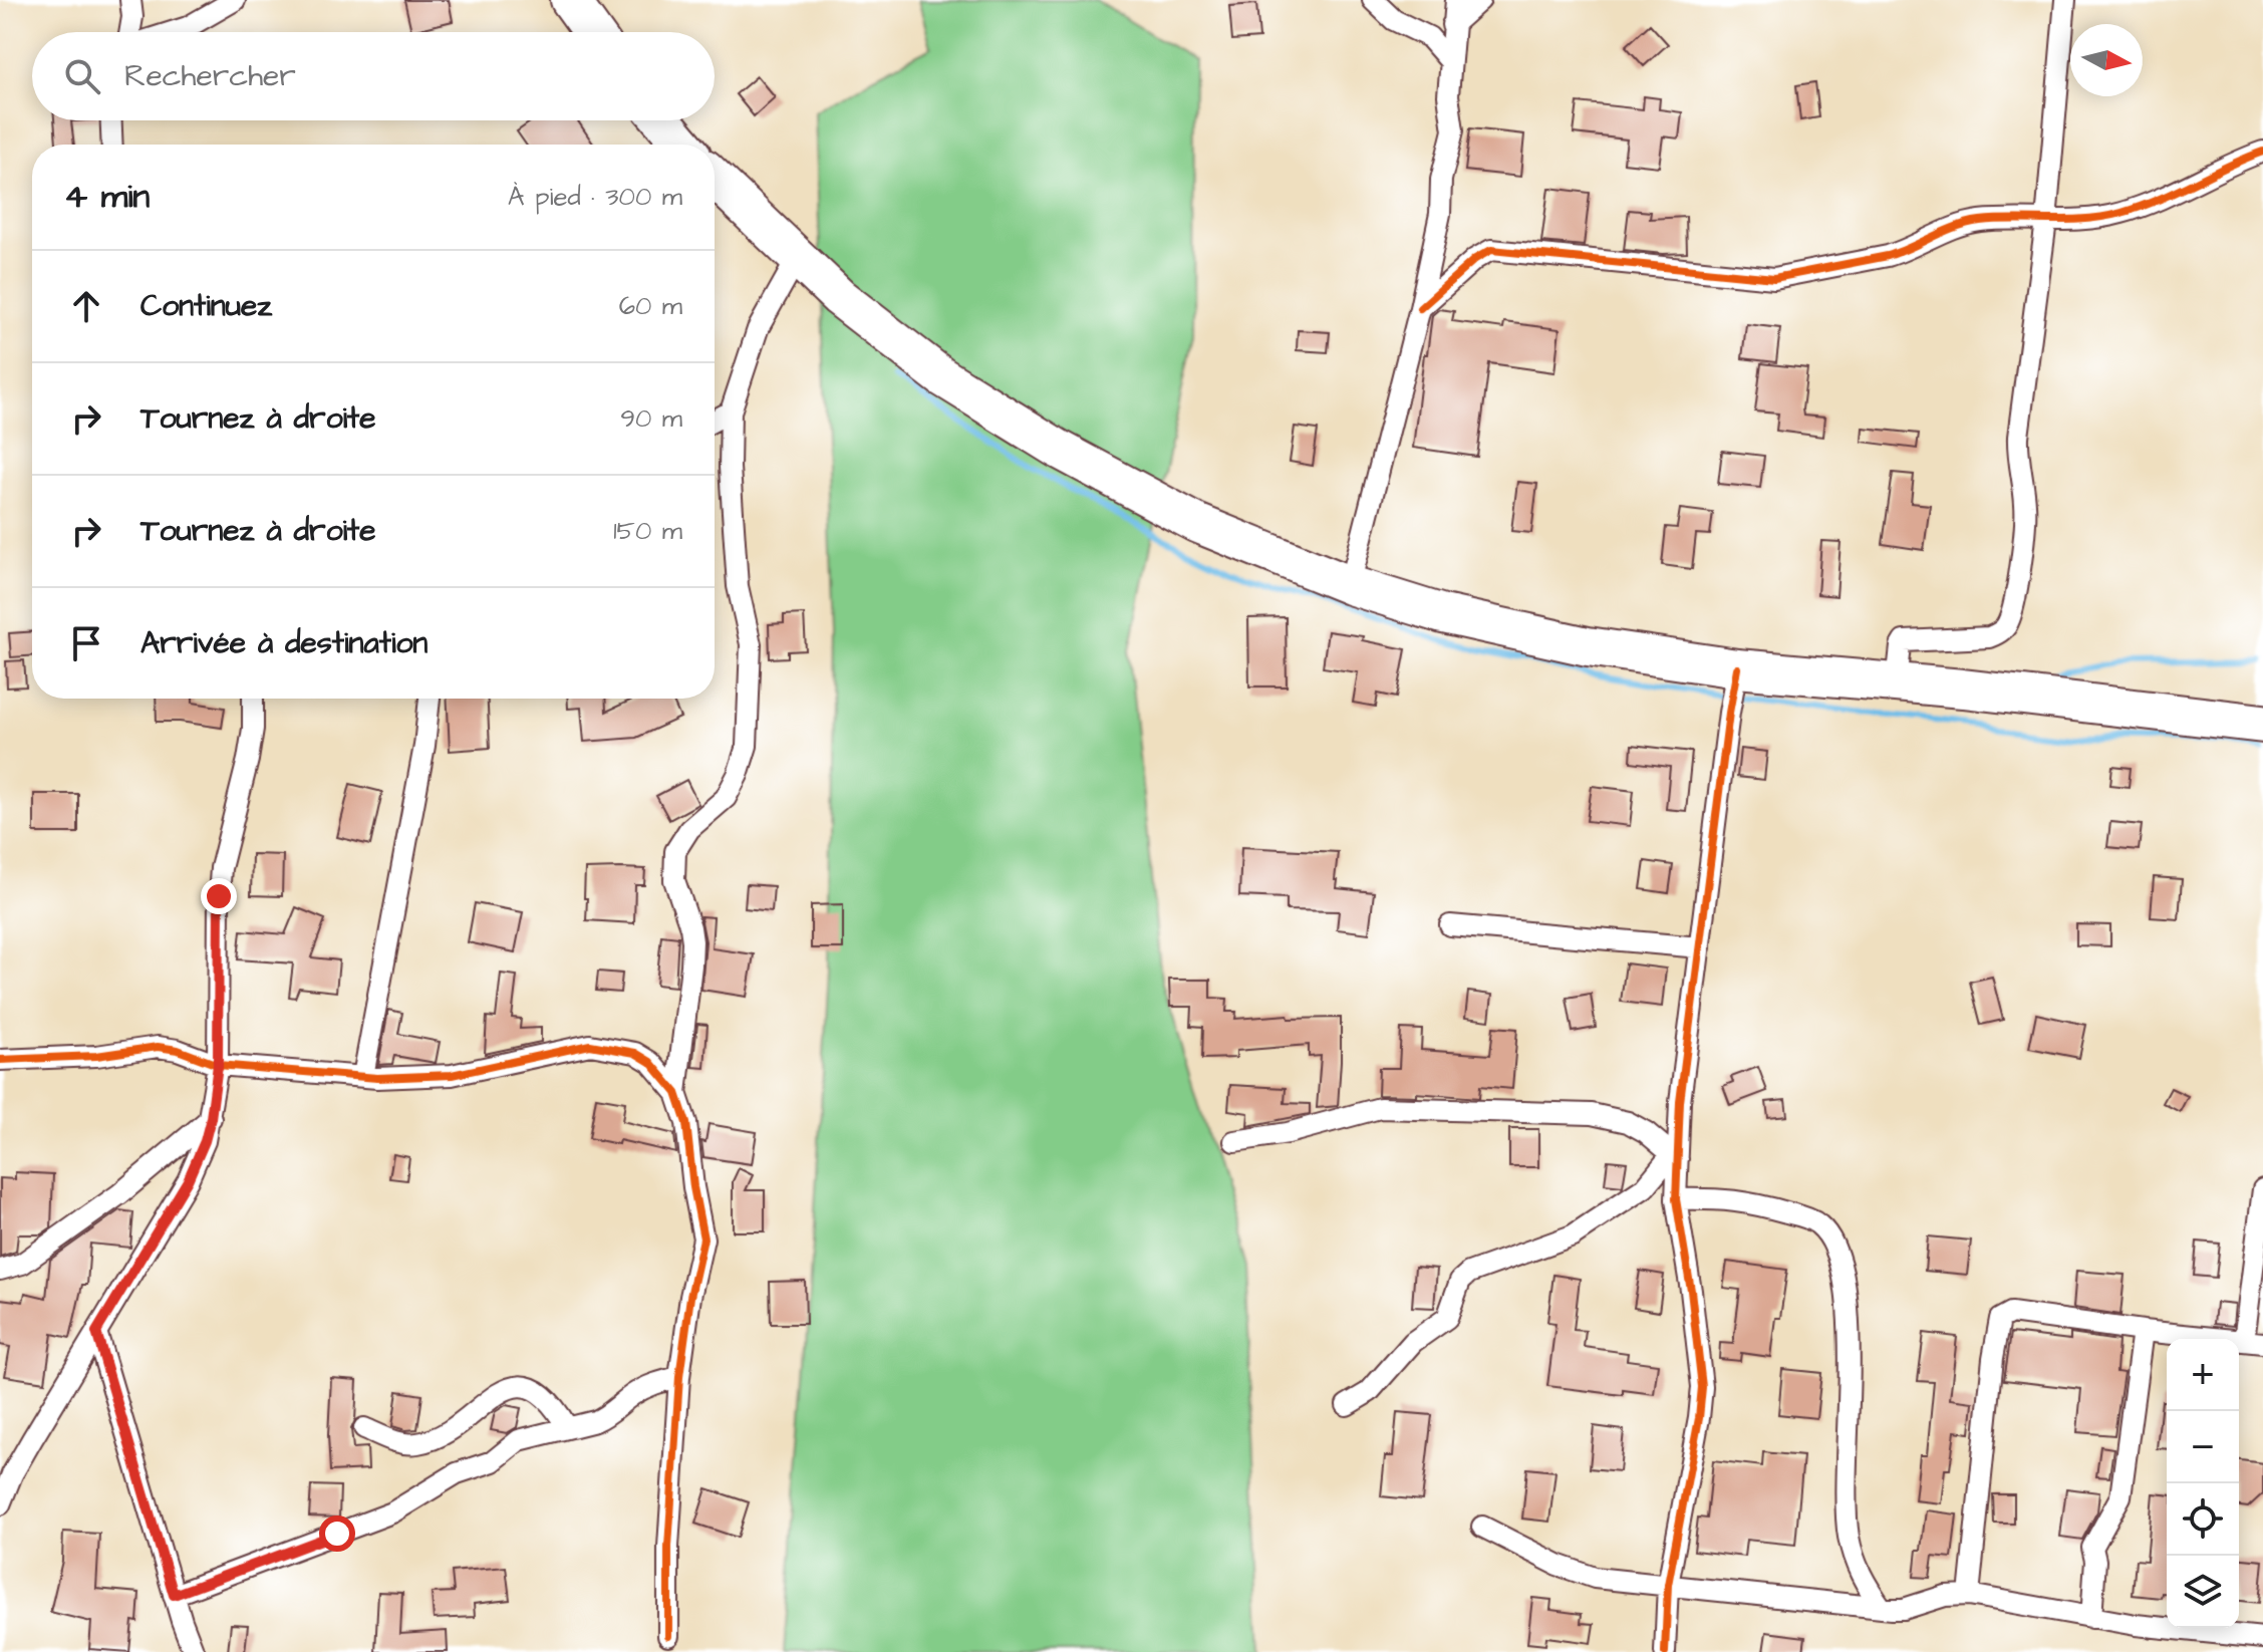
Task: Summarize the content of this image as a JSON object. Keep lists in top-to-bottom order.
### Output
{
  "north": "right",
  "page": {
    "search": "Rechercher",
    "heading": ["4 min", "À pied · 300 m"],
    "list": [
      ["Continuez", "60 m"],
      ["Tournez à droite", "90 m"],
      ["Tournez à droite", "150 m"],
      "Arrivée à destination"
    ],
    "map_buttons": ["+", "−"]
  }
}
